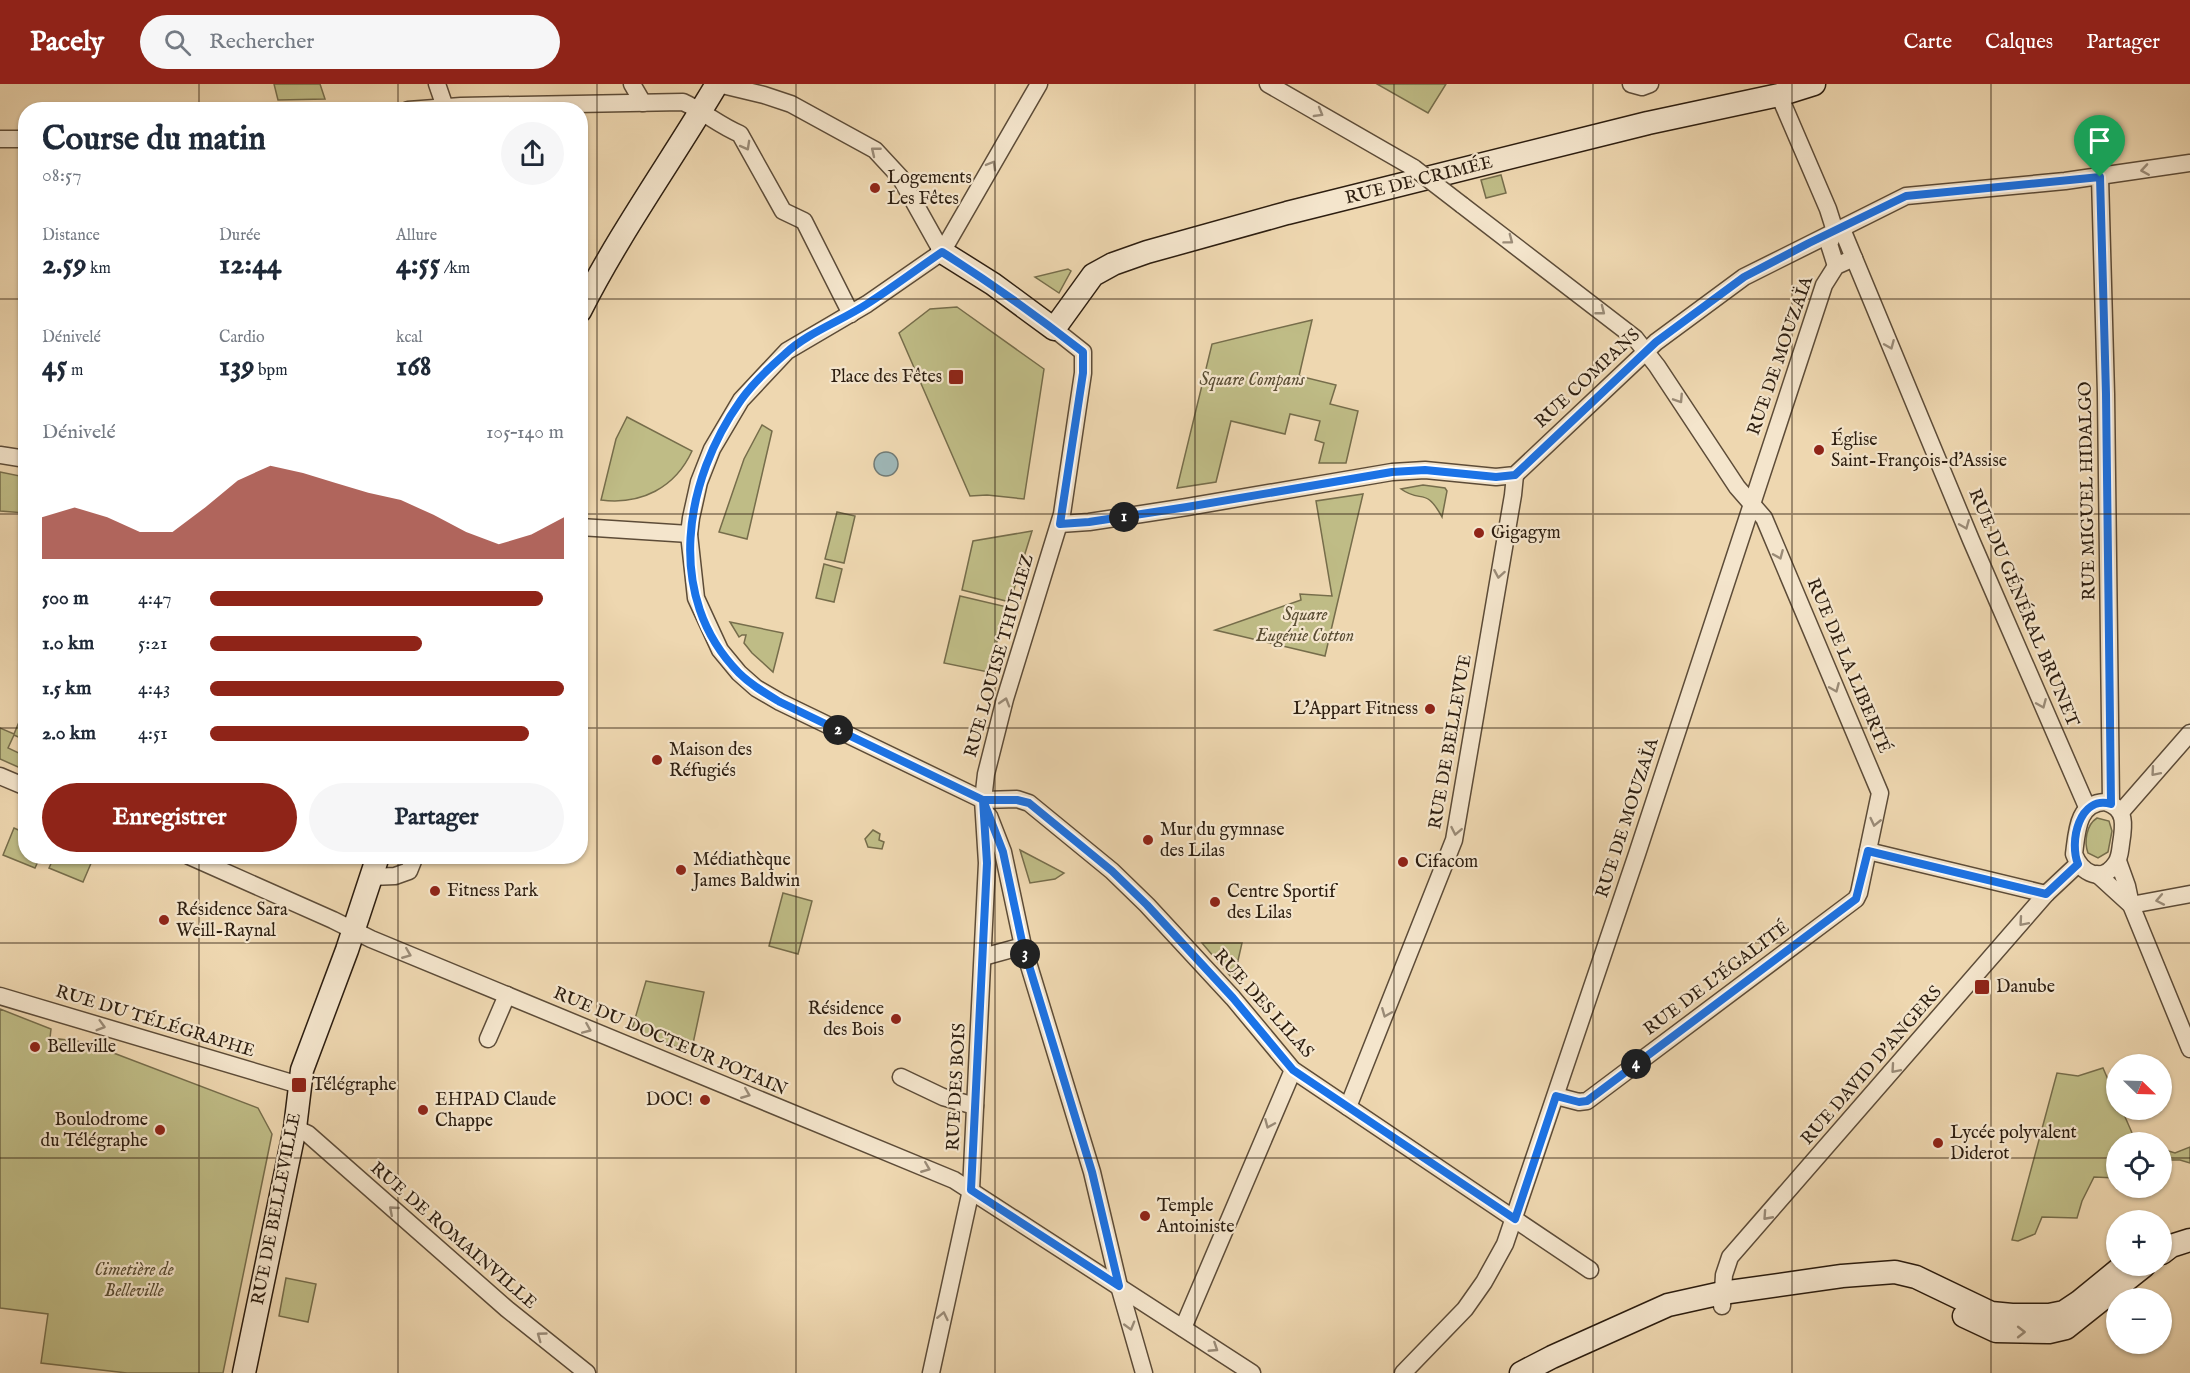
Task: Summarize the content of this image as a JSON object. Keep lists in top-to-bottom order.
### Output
{
  "streets": {
    "street": [
      "RUE DE CRIMÉE",
      "RUE DE MOUZAÏA",
      "RUE COMPANS",
      "RUE MIGUEL HIDALGO",
      "RUE DU GÉNÉRAL BRUNET",
      "RUE LOUISE THULIEZ",
      "RUE DE LA LIBERTÉ",
      "RUE DE BELLEVUE",
      "RUE DE L'ÉGALITÉ",
      "RUE DES LILAS",
      "RUE DU TÉLÉGRAPHE",
      "RUE DU DOCTEUR POTAIN",
      "RUE DAVID D'ANGERS",
      "RUE DES BOIS",
      "RUE DE BELLEVILLE",
      "RUE DE ROMAINVILLE"
    ]
  },
  "crossings": [
    ["RUE DE CRIMÉE", "RUE DU GÉNÉRAL BRUNET"],
    ["RUE DE MOUZAÏA", "RUE DU GÉNÉRAL BRUNET"],
    ["RUE DE MOUZAÏA", "RUE DE LA LIBERTÉ"],
    ["RUE DE MOUZAÏA", "RUE DE L'ÉGALITÉ"],
    ["RUE DE MOUZAÏA", "RUE DES LILAS"],
    ["RUE COMPANS", "RUE MIGUEL HIDALGO"],
    ["RUE COMPANS", "RUE DU GÉNÉRAL BRUNET"],
    ["RUE COMPANS", "RUE DE LA LIBERTÉ"],
    ["RUE COMPANS", "RUE DE BELLEVUE"],
    ["RUE MIGUEL HIDALGO", "RUE DU GÉNÉRAL BRUNET"],
    ["RUE MIGUEL HIDALGO", "RUE DAVID D'ANGERS"],
    ["RUE DU GÉNÉRAL BRUNET", "RUE DAVID D'ANGERS"],
    ["RUE LOUISE THULIEZ", "RUE DES LILAS"],
    ["RUE LOUISE THULIEZ", "RUE DES BOIS"],
    ["RUE DE LA LIBERTÉ", "RUE DE L'ÉGALITÉ"],
    ["RUE DE BELLEVUE", "RUE DES LILAS"],
    ["RUE DES LILAS", "RUE DES BOIS"],
    ["RUE DU TÉLÉGRAPHE", "RUE DE BELLEVILLE"],
    ["RUE DU DOCTEUR POTAIN", "RUE DES BOIS"],
    ["RUE DU DOCTEUR POTAIN", "RUE DE BELLEVILLE"],
    ["RUE DE BELLEVILLE", "RUE DE ROMAINVILLE"]
  ],
  "one_way": [
    "RUE DU GÉNÉRAL BRUNET",
    "RUE LOUISE THULIEZ",
    "RUE DE LA LIBERTÉ",
    "RUE DE BELLEVUE",
    "RUE DU TÉLÉGRAPHE",
    "RUE DU DOCTEUR POTAIN",
    "RUE DAVID D'ANGERS",
    "RUE DE ROMAINVILLE"
  ],
  "parks": ["Square Compans", "Square Eugénie Cotton", "Cimetière de Belleville"],
  "places": {
    "other": [
      "Logements Les Fêtes",
      "Église Saint-François-d'Assise",
      "Gigagym",
      "L'Appart Fitness",
      "Maison des Réfugiés",
      "Mur du gymnase des Lilas",
      "Cifacom",
      "Médiathèque James Baldwin",
      "Fitness Park",
      "Centre Sportif des Lilas",
      "Résidence Sara Weill-Raynal",
      "Résidence des Bois",
      "Belleville",
      "DOC!",
      "EHPAD Claude Chappe",
      "Boulodrome du Télégraphe",
      "Lycée polyvalent Diderot",
      "Temple Antoiniste"
    ],
    "transit": ["Place des Fêtes", "Danube", "Télégraphe"]
  },
  "north": "bottom right",
  "page": {
    "header": "Pacely",
    "search": "Rechercher",
    "nav": ["Carte", "Calques", "Partager"],
    "heading": ["Course du matin", "08:57"],
    "stats": [
      ["Distance", "2.59 km"],
      ["Durée", "12:44"],
      ["Allure", "4:55 /km"],
      ["Dénivelé", "45 m"],
      ["Cardio", "139 bpm"],
      ["kcal", "168"]
    ],
    "chart": ["Dénivelé", "105–140 m"],
    "pins": [
      "1",
      "2",
      "3",
      "4"
    ],
    "list": [
      {
        "name": "500 m",
        "note": "4:47"
      },
      {
        "name": "1.0 km",
        "note": "5:21"
      },
      {
        "name": "1.5 km",
        "note": "4:43"
      },
      {
        "name": "2.0 km",
        "note": "4:51"
      }
    ],
    "buttons": ["Enregistrer", "Partager"],
    "map_buttons": ["+", "−"]
  }
}
